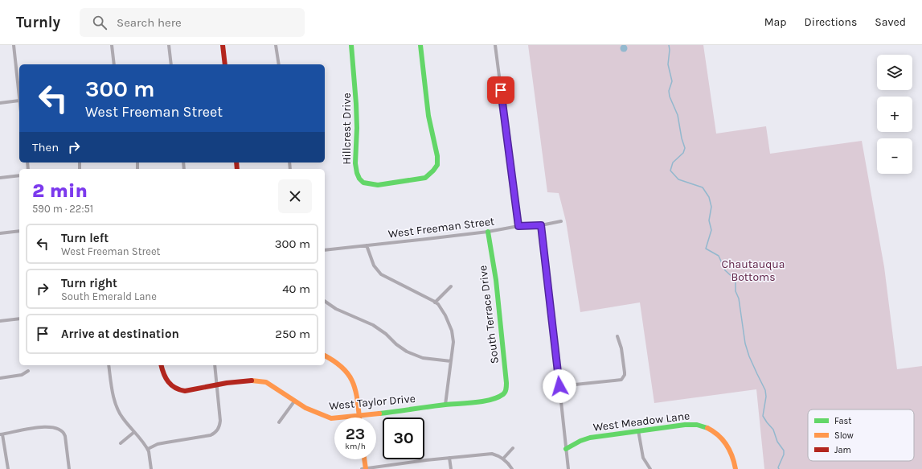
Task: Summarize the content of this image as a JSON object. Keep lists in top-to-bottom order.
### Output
{
  "streets": {
    "street": [
      "Hillcrest Drive",
      "West Freeman Street",
      "South Terrace Drive",
      "West Taylor Drive",
      "West Meadow Lane"
    ]
  },
  "crossings": [
    ["West Freeman Street", "South Terrace Drive"],
    ["South Terrace Drive", "West Taylor Drive"]
  ],
  "parks": ["Chautauqua Bottoms"],
  "legend": ["Fast", "Slow", "Jam"],
  "page": {
    "header": "Turnly",
    "search": "Search here",
    "nav": ["Map", "Directions", "Saved"],
    "map_buttons": ["+", "−"],
    "turn": ["300 m", "West Freeman Street"],
    "then": "Then",
    "heading": ["2 min", "590 m · 22:51"],
    "list": [
      {
        "name": "Turn left",
        "note": "West Freeman Street",
        "value": "300 m"
      },
      {
        "name": "Turn right",
        "note": "South Emerald Lane",
        "value": "40 m"
      },
      {
        "name": "Arrive at destination",
        "value": "250 m"
      }
    ],
    "speed": "23 km/h",
    "limit": "30"
  }
}
